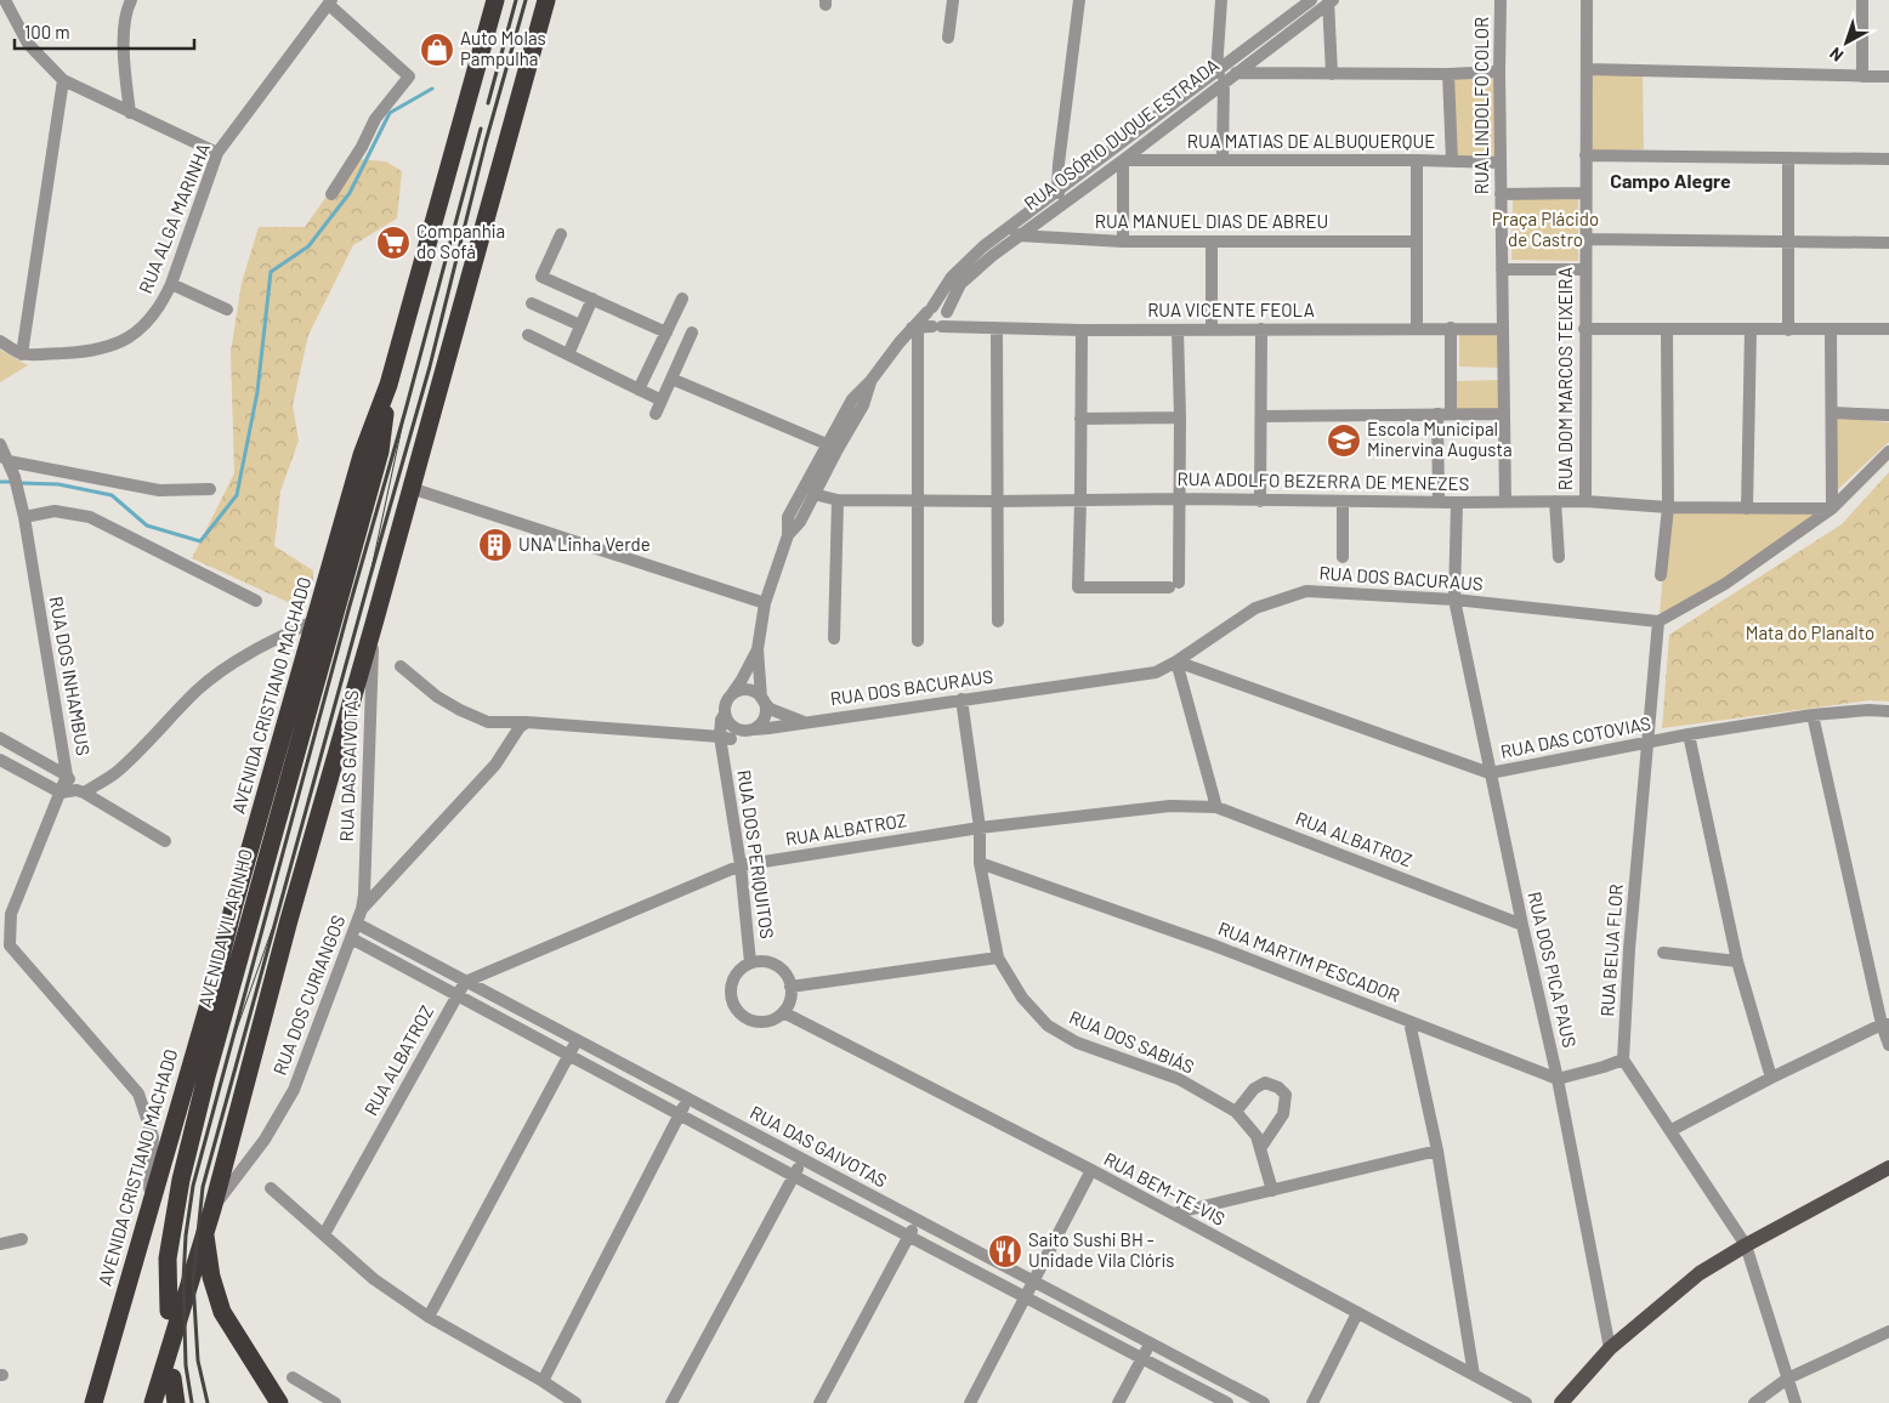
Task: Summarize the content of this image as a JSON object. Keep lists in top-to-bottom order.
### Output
{
  "streets": {
    "highway": ["AVENIDA CRISTIANO MACHADO", "AVENIDA VILARINHO"],
    "street": [
      "RUA LINDOLFO COLOR",
      "RUA OSÓRIO DUQUE ESTRADA",
      "RUA MATIAS DE ALBUQUERQUE",
      "RUA ALGA MARINHA",
      "RUA MANUEL DIAS DE ABREU",
      "RUA VICENTE FEOLA",
      "RUA DOM MARCOS TEIXEIRA",
      "RUA ADOLFO BEZERRA DE MENEZES",
      "RUA DOS BACURAUS",
      "RUA DOS INHAMBUS",
      "RUA DAS COTOVIAS",
      "RUA DAS GAIVOTAS",
      "RUA ALBATROZ",
      "RUA DOS PERIQUITOS",
      "RUA BEIJA FLOR",
      "RUA MARTIM PESCADOR",
      "RUA DOS PICA PAUS",
      "RUA DOS CURIANGOS",
      "RUA DOS SABIÁS",
      "RUA BEM-TE-VIS"
    ]
  },
  "crossings": [
    ["RUA LINDOLFO COLOR", "RUA MATIAS DE ALBUQUERQUE"],
    ["RUA LINDOLFO COLOR", "RUA VICENTE FEOLA"],
    ["RUA LINDOLFO COLOR", "RUA ADOLFO BEZERRA DE MENEZES"],
    ["RUA OSÓRIO DUQUE ESTRADA", "RUA MATIAS DE ALBUQUERQUE"],
    ["RUA OSÓRIO DUQUE ESTRADA", "RUA MANUEL DIAS DE ABREU"],
    ["RUA OSÓRIO DUQUE ESTRADA", "RUA VICENTE FEOLA"],
    ["RUA OSÓRIO DUQUE ESTRADA", "RUA ADOLFO BEZERRA DE MENEZES"],
    ["RUA OSÓRIO DUQUE ESTRADA", "RUA DOS BACURAUS"],
    ["RUA OSÓRIO DUQUE ESTRADA", "RUA DOS PERIQUITOS"],
    ["RUA DOM MARCOS TEIXEIRA", "RUA ADOLFO BEZERRA DE MENEZES"],
    ["RUA ADOLFO BEZERRA DE MENEZES", "RUA DOS PICA PAUS"],
    ["RUA DOS BACURAUS", "RUA DAS COTOVIAS"],
    ["RUA DOS BACURAUS", "RUA DOS PERIQUITOS"],
    ["RUA DOS BACURAUS", "RUA BEIJA FLOR"],
    ["RUA DOS BACURAUS", "RUA DOS PICA PAUS"],
    ["RUA DOS BACURAUS", "RUA DOS SABIÁS"],
    ["AVENIDA CRISTIANO MACHADO", "AVENIDA VILARINHO"],
    ["RUA DAS COTOVIAS", "RUA BEIJA FLOR"],
    ["RUA DAS COTOVIAS", "RUA DOS PICA PAUS"],
    ["RUA DAS GAIVOTAS", "RUA ALBATROZ"],
    ["RUA DAS GAIVOTAS", "RUA DOS CURIANGOS"],
    ["RUA ALBATROZ", "RUA DOS PERIQUITOS"],
    ["RUA ALBATROZ", "RUA DOS PICA PAUS"],
    ["RUA ALBATROZ", "RUA DOS SABIÁS"],
    ["RUA DOS PERIQUITOS", "RUA BEM-TE-VIS"],
    ["RUA MARTIM PESCADOR", "RUA DOS PICA PAUS"],
    ["RUA MARTIM PESCADOR", "RUA DOS SABIÁS"]
  ],
  "districts": ["Campo Alegre"],
  "parks": ["Praça Plácido de Castro", "Mata do Planalto"],
  "places": {
    "shop": ["Auto Molas Pampulha"],
    "supermarket": ["Companhia do Sofá"],
    "school or university": ["Escola Municipal Minervina Augusta"],
    "building": ["UNA Linha Verde"],
    "restaurant": ["Saito Sushi BH - Unidade Vila Clóris"]
  },
  "scale_bar": "100 m",
  "north": "bottom left"
}
